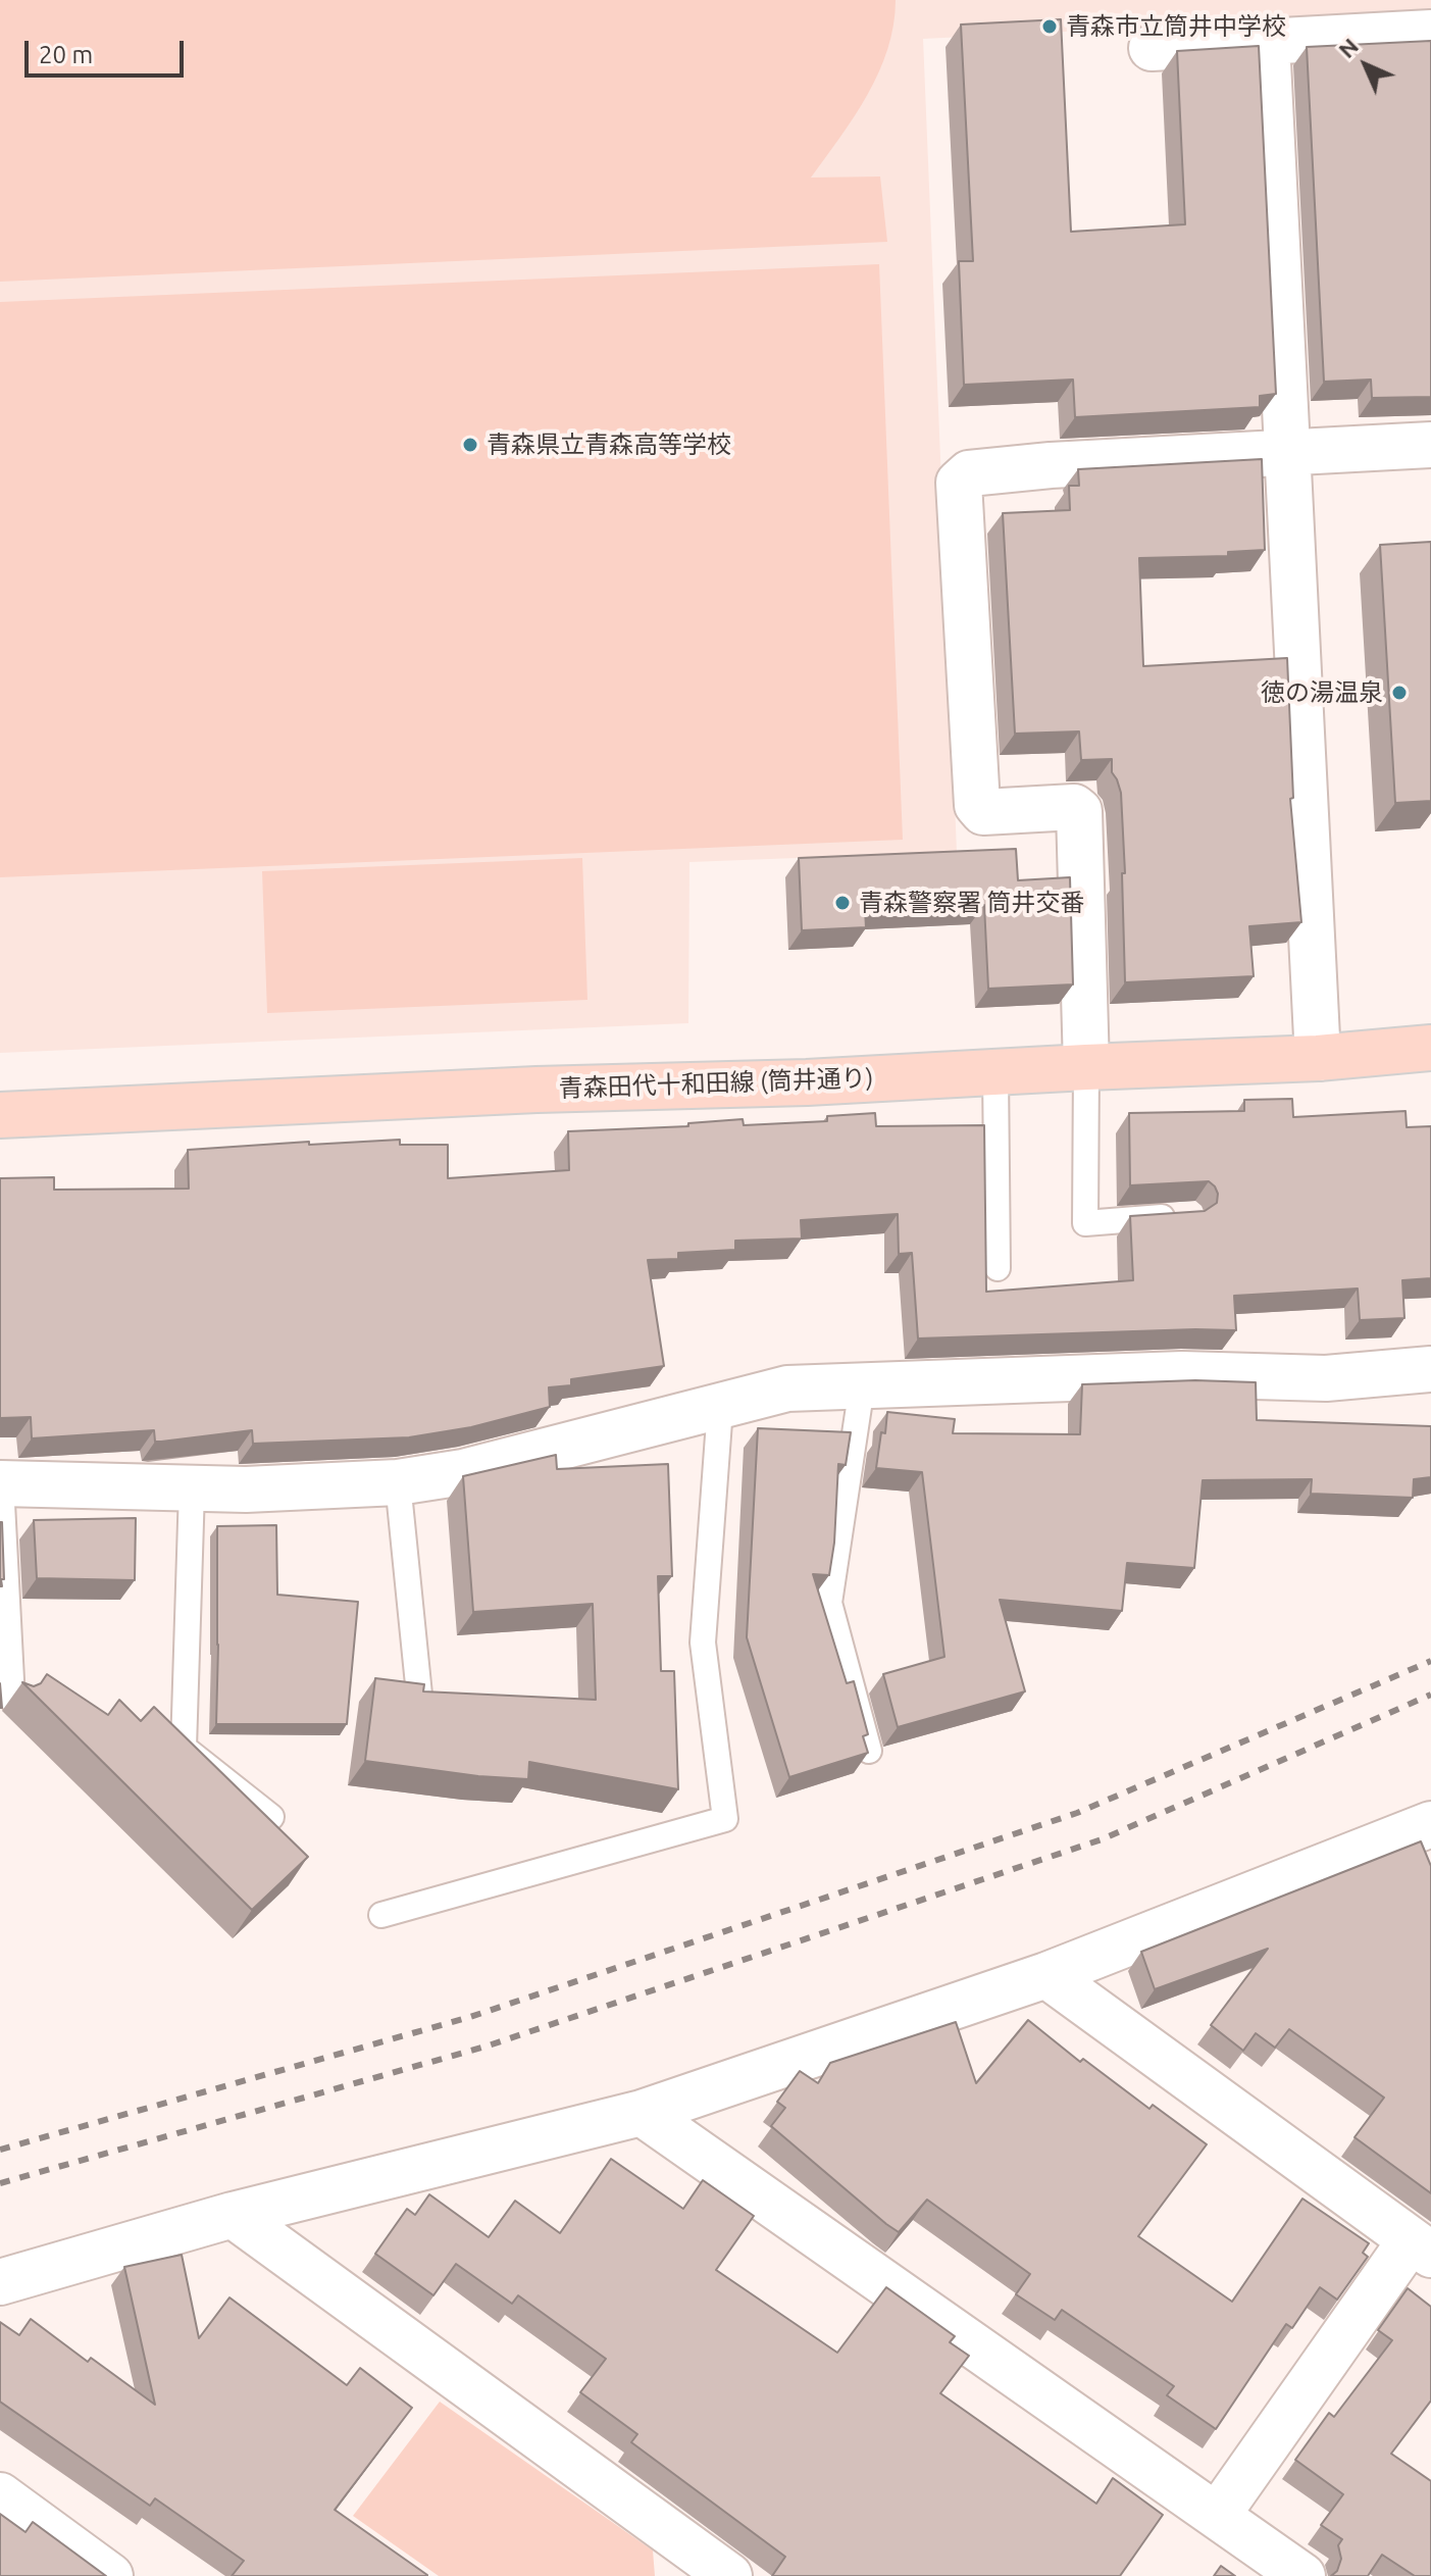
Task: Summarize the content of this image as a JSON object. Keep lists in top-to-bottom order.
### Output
{
  "streets": {
    "main road": ["青森田代十和田線 (筒井通り)"]
  },
  "places": [
    "青森市立筒井中学校",
    "青森県立青森高等学校",
    "徳の湯温泉",
    "青森警察署 筒井交番"
  ],
  "scale_bar": "20 m",
  "north": "top left"
}
